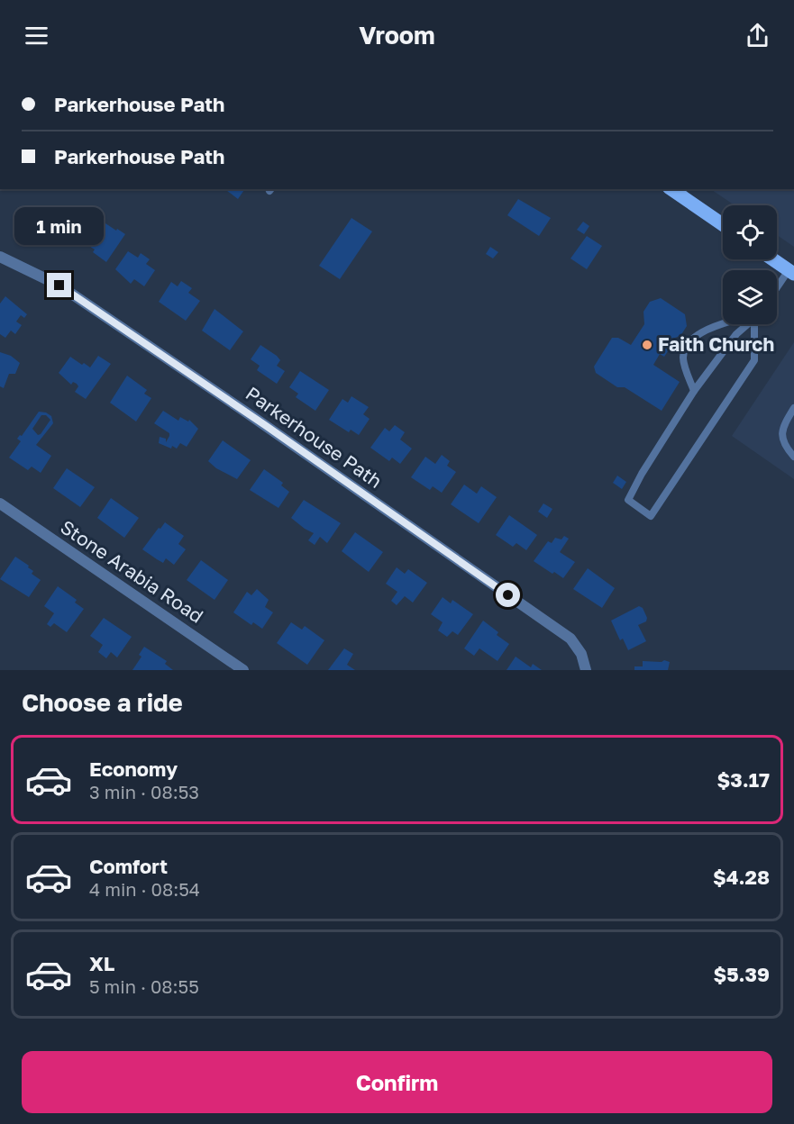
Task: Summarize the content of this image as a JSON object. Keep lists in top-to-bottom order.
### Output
{
  "streets": {
    "street": ["Parkerhouse Path", "Stone Arabia Road"]
  },
  "places": ["Faith Church"],
  "page": {
    "header": "Vroom",
    "banner": ["Parkerhouse Path", "Parkerhouse Path"],
    "bubble": "1 min",
    "heading": "Choose a ride",
    "list": [
      {
        "name": "Economy",
        "note": "3 min · 08:53",
        "value": "$3.17"
      },
      {
        "name": "Comfort",
        "note": "4 min · 08:54",
        "value": "$4.28"
      },
      {
        "name": "XL",
        "note": "5 min · 08:55",
        "value": "$5.39"
      }
    ],
    "buttons": "Confirm"
  }
}
